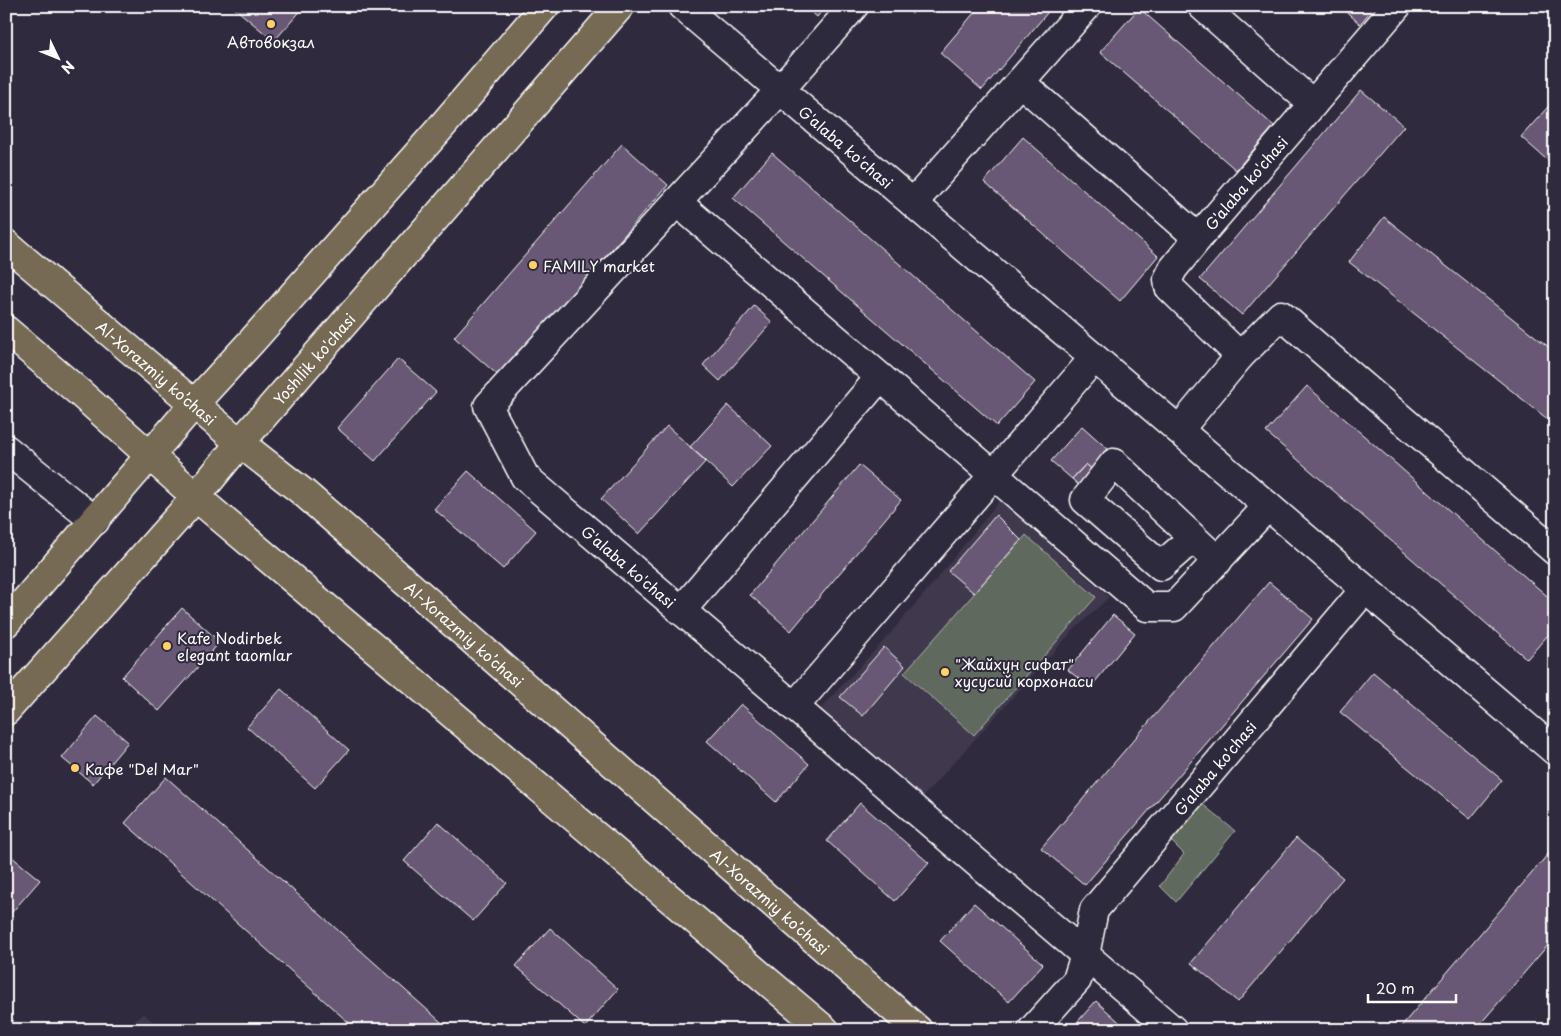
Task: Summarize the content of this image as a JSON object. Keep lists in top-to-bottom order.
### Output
{
  "streets": {
    "main road": ["Yoshllik ko'chasi", "Al-Xorazmiy ko’chasi"],
    "street": ["G'alaba ko'chasi"]
  },
  "crossings": [
    ["Yoshllik ko'chasi", "Al-Xorazmiy ko’chasi"]
  ],
  "places": [
    "Автовокзал",
    "FAMILY market",
    "Kafe Nodirbek elegant taomlar",
    "\"Жайхун сифат\" хусусий корхонаси",
    "Кафе \"Del Mar\""
  ],
  "scale_bar": "20 m",
  "north": "bottom right"
}
